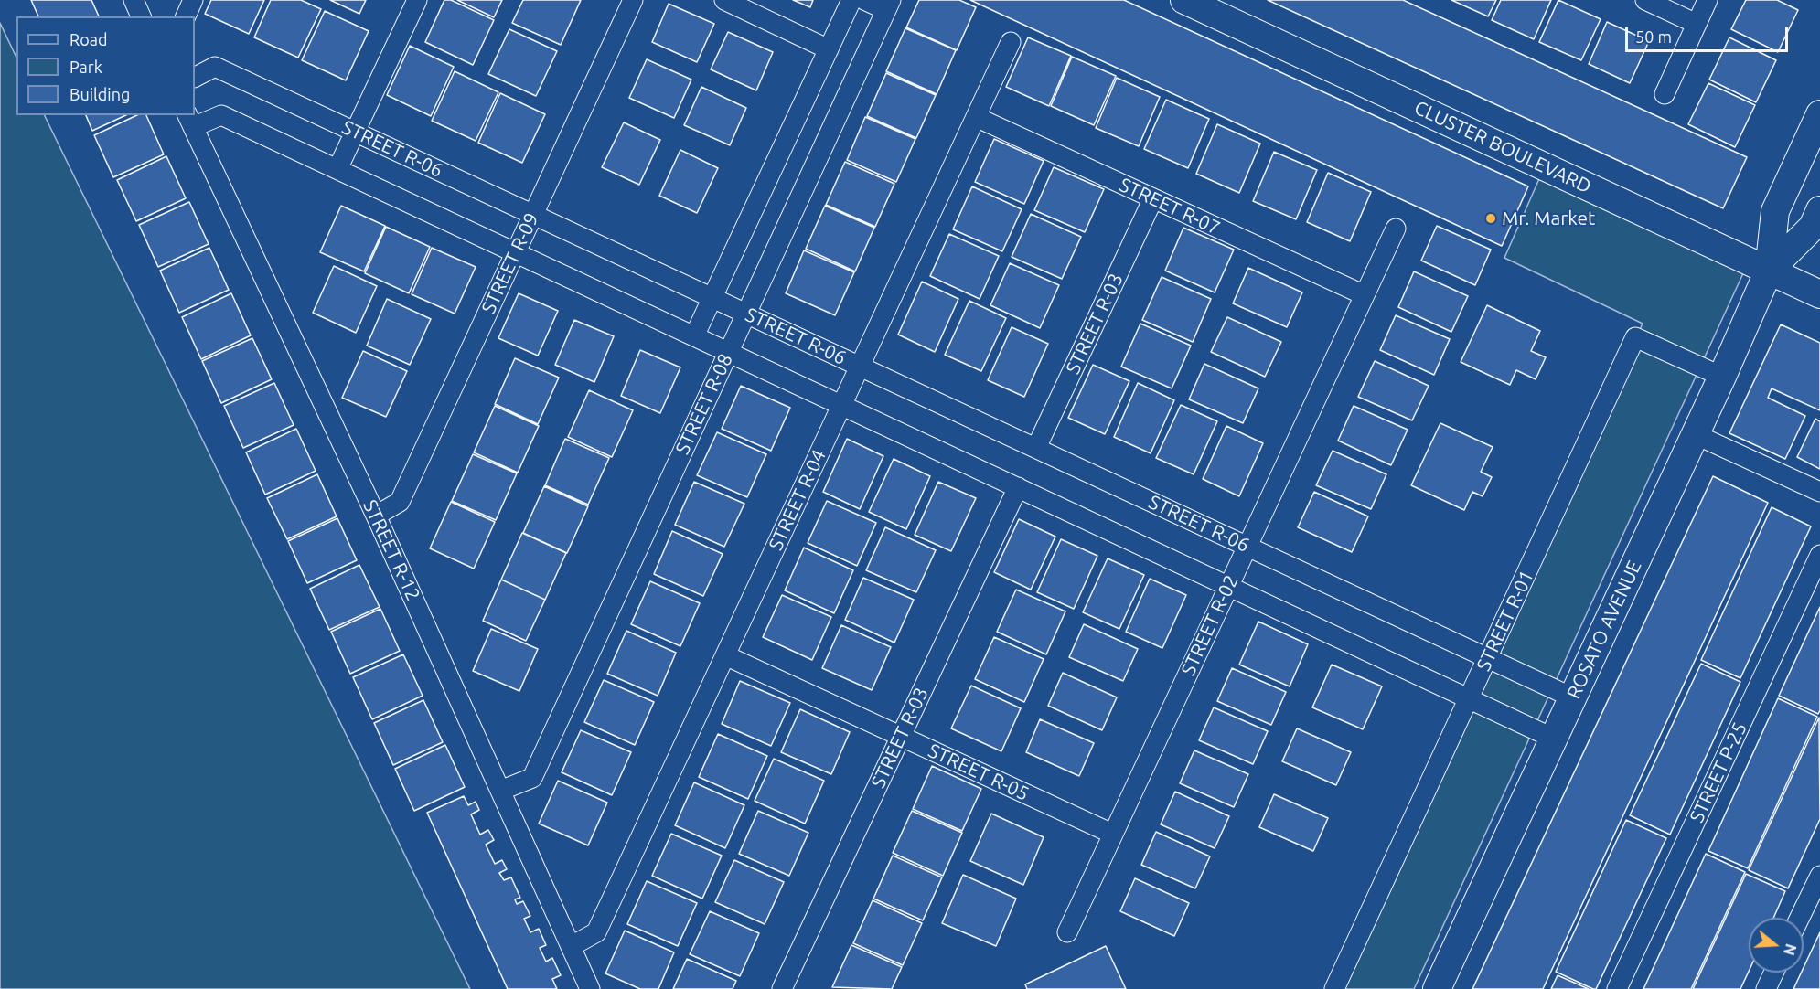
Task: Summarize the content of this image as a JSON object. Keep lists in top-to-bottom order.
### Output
{
  "streets": {
    "street": [
      "CLUSTER BOULEVARD",
      "STREET R-06",
      "STREET R-07",
      "STREET R-09",
      "STREET R-03",
      "STREET R-08",
      "STREET R-04",
      "STREET R-12",
      "STREET R-01",
      "STREET R-02",
      "ROSATO AVENUE",
      "STREET R-05",
      "STREET P-25"
    ]
  },
  "crossings": [
    ["CLUSTER BOULEVARD", "ROSATO AVENUE"],
    ["STREET R-06", "STREET R-09"],
    ["STREET R-06", "STREET R-03"],
    ["STREET R-06", "STREET R-08"],
    ["STREET R-06", "STREET R-04"],
    ["STREET R-06", "STREET R-01"],
    ["STREET R-06", "STREET R-02"],
    ["STREET R-06", "ROSATO AVENUE"],
    ["STREET R-07", "STREET R-03"],
    ["STREET R-07", "STREET R-04"],
    ["STREET R-07", "STREET R-02"],
    ["STREET R-09", "STREET R-12"],
    ["STREET R-03", "STREET R-05"],
    ["STREET R-08", "STREET R-12"],
    ["STREET R-04", "STREET R-12"],
    ["STREET R-04", "STREET R-05"],
    ["STREET R-01", "ROSATO AVENUE"],
    ["STREET R-02", "STREET R-05"]
  ],
  "places": ["Mr. Market"],
  "legend": ["Road", "Park", "Building"],
  "scale_bar": "50 m",
  "north": "right"
}
